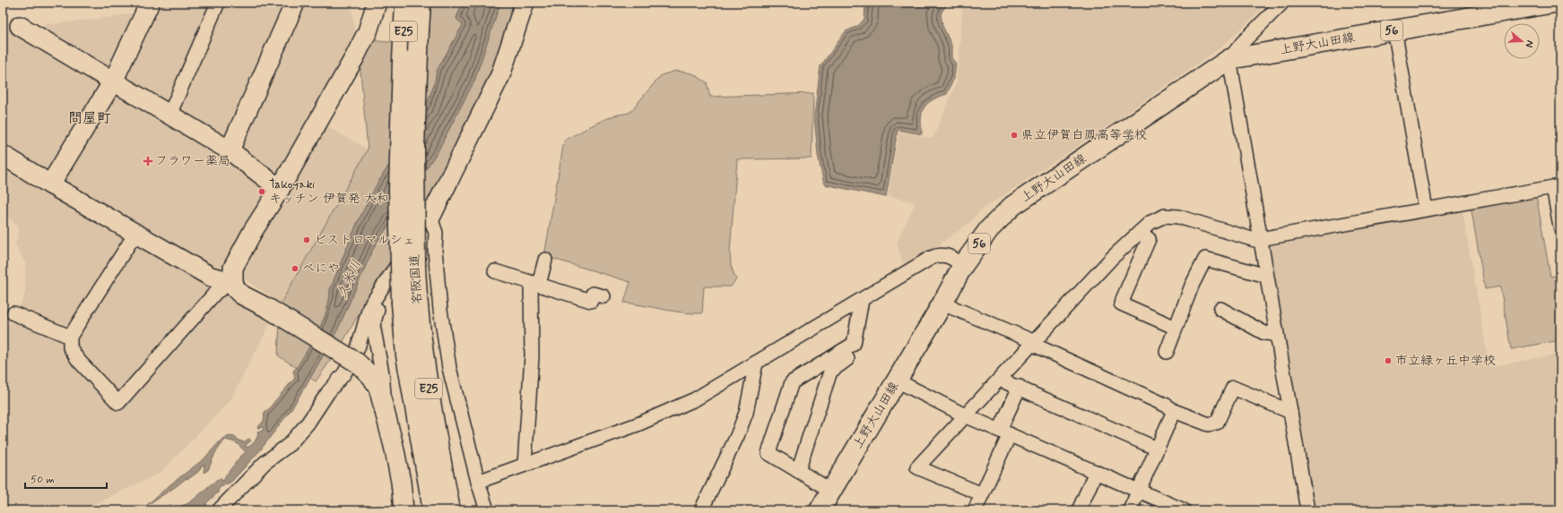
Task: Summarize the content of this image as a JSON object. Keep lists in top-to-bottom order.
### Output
{
  "streets": {
    "main road": [
      "56",
      "E25",
      "上野大山田線",
      "名阪国道"
    ]
  },
  "districts": ["問屋町"],
  "water": ["久米川"],
  "places": {
    "other": [
      "県立伊賀白鳳高等学校",
      "Takoyaki キッチン 伊賀発 大和",
      "ビストロマルシェ",
      "べにや",
      "市立緑ヶ丘中学校"
    ],
    "health": ["フラワー薬局"]
  },
  "scale_bar": "50 m",
  "north": "right"
}
